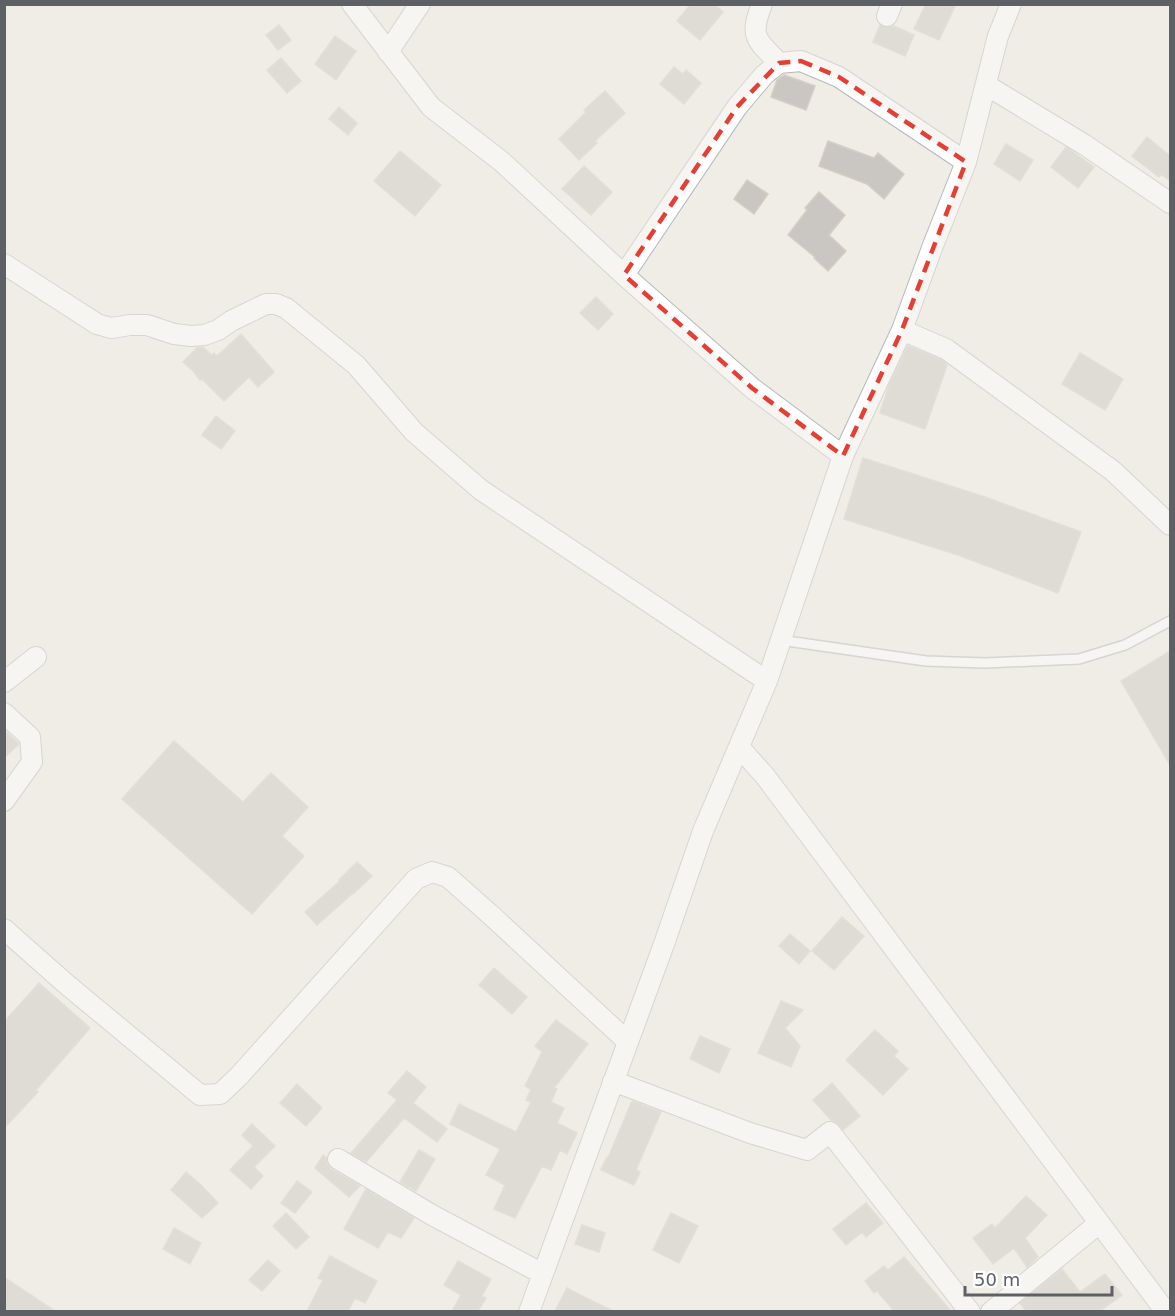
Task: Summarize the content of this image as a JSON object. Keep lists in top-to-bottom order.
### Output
{
  "scale_bar": "50 m"
}
